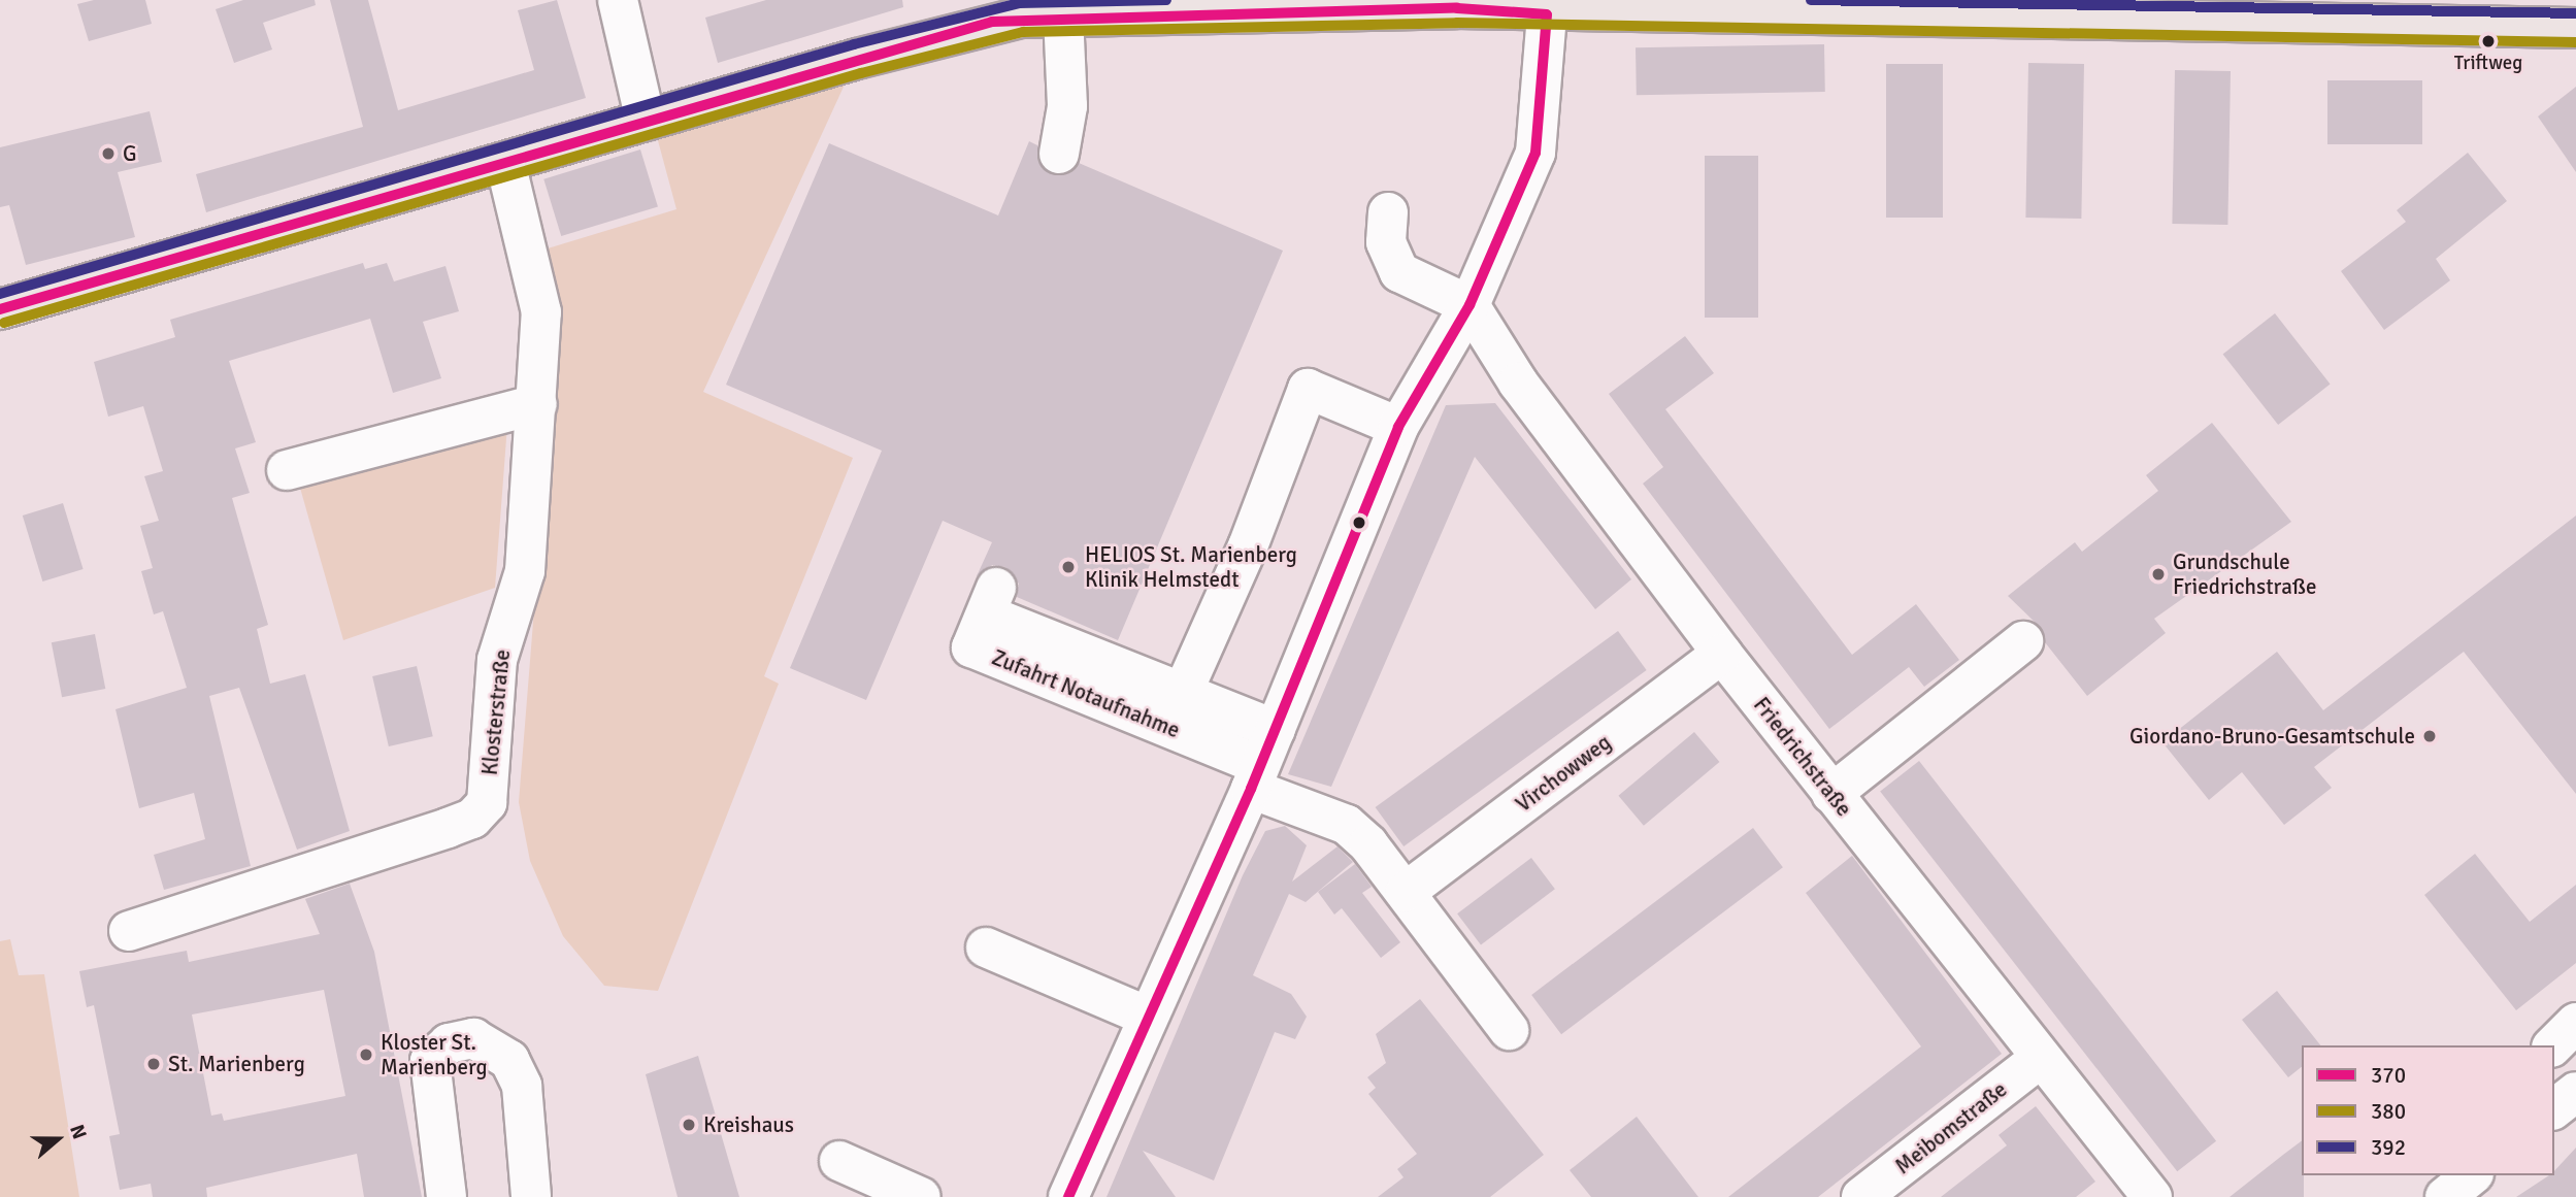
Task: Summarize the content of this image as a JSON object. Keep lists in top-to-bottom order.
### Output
{
  "streets": {
    "street": [
      "Zufahrt Notaufnahme",
      "Klosterstraße",
      "Friedrichstraße",
      "Virchowweg",
      "Meibomstraße"
    ]
  },
  "crossings": [
    ["Friedrichstraße", "Virchowweg"],
    ["Friedrichstraße", "Meibomstraße"]
  ],
  "places": [
    "Triftweg",
    "G",
    "HELIOS St. Marienberg Klinik Helmstedt",
    "Grundschule Friedrichstraße",
    "Giordano-Bruno-Gesamtschule",
    "Kloster St. Marienberg",
    "St. Marienberg",
    "Kreishaus"
  ],
  "lines": ["transit line 392", "transit line 370", "transit line 380"],
  "legend": ["370", "380", "392"],
  "north": "right"
}
